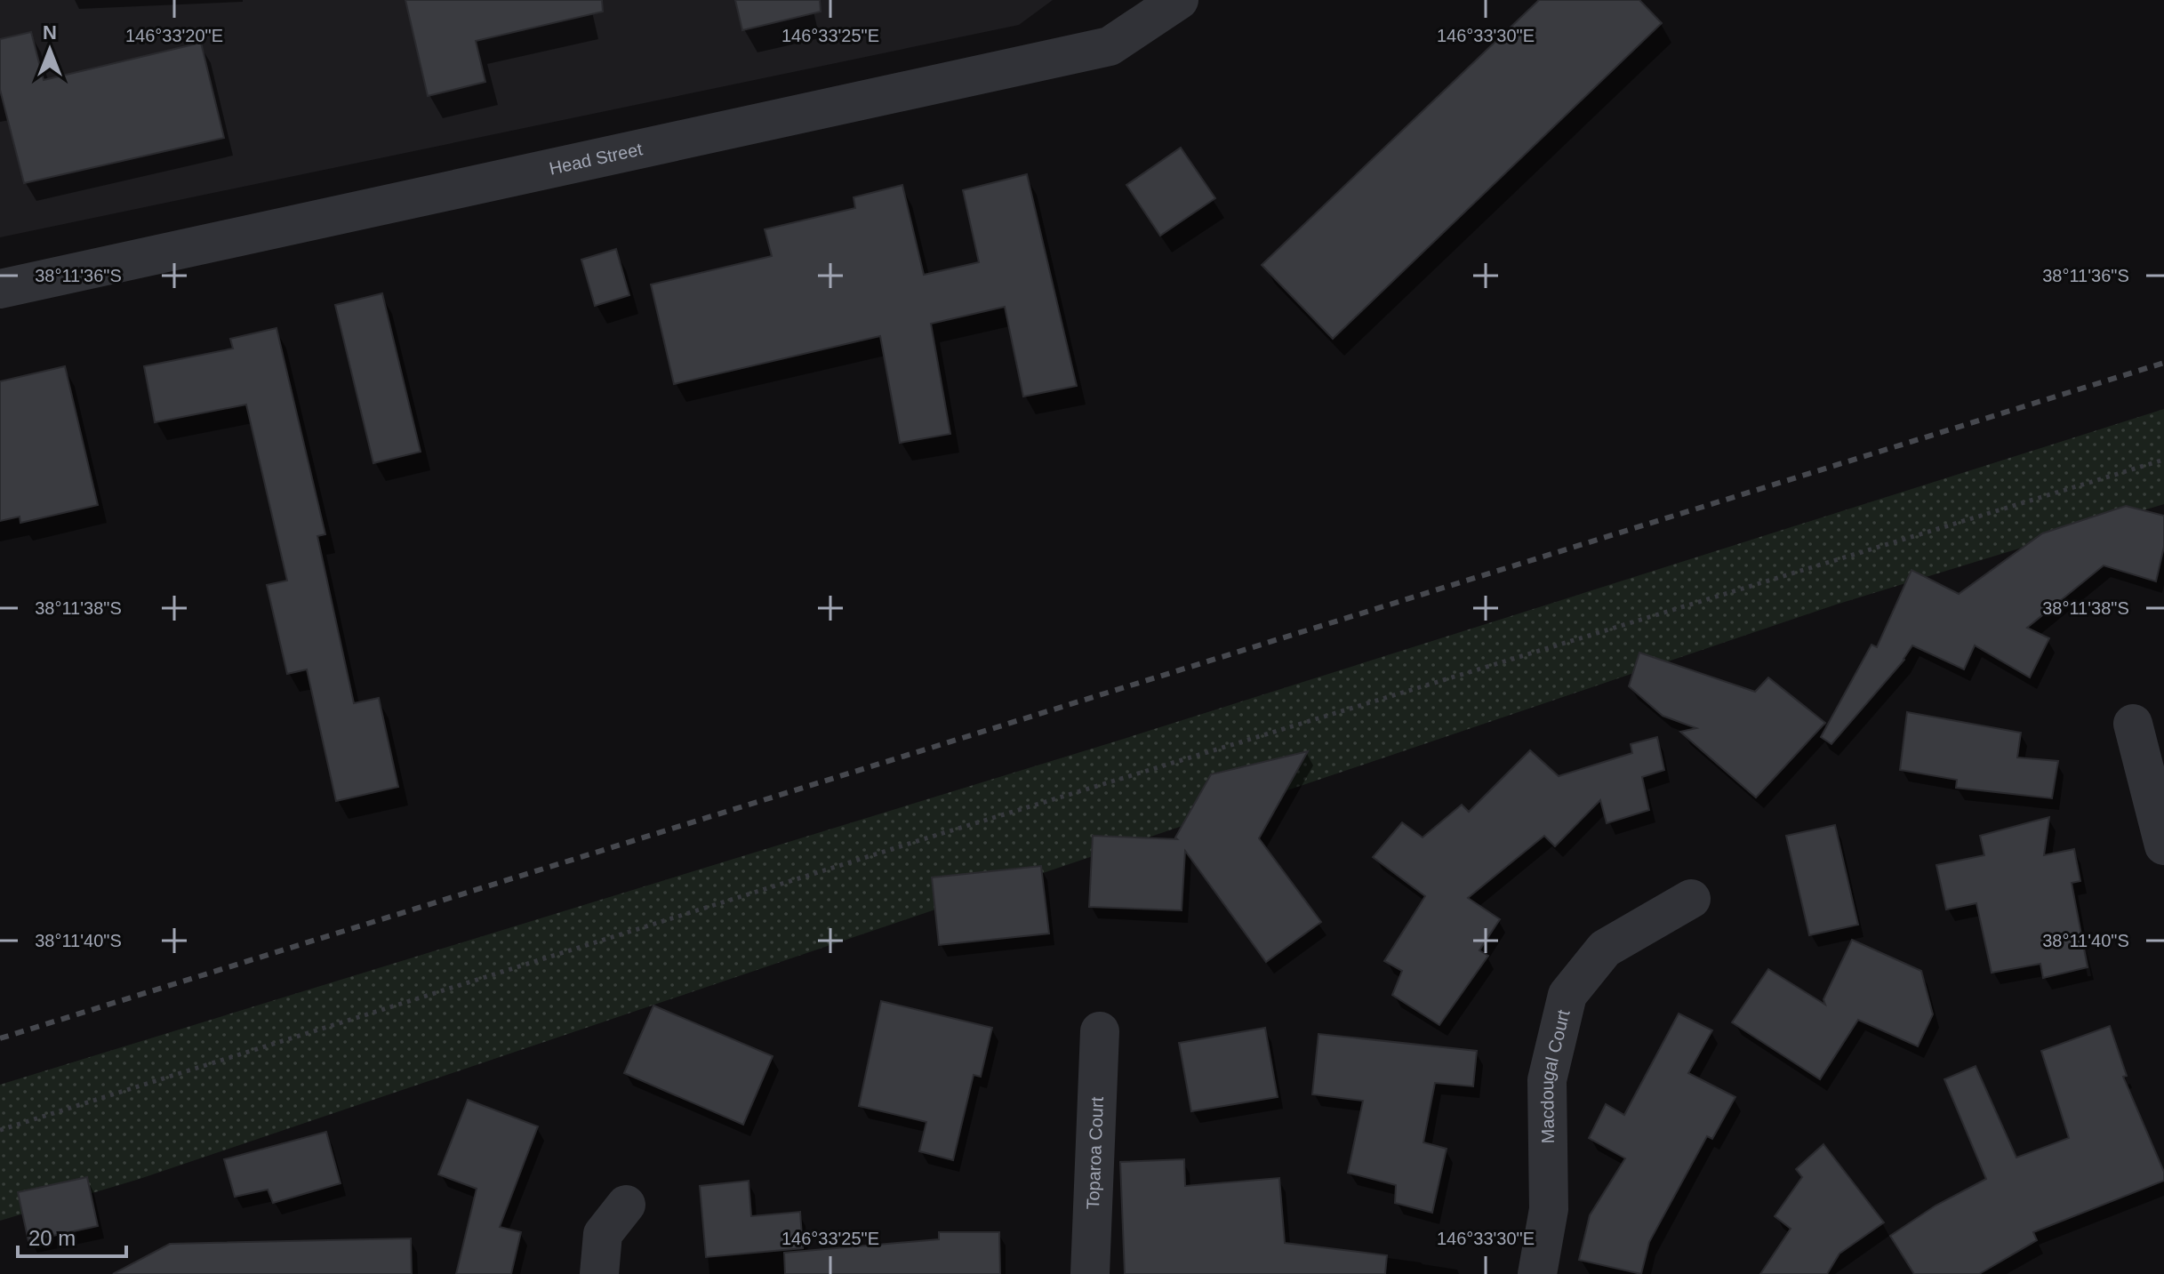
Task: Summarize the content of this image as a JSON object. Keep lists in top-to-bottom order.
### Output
{
  "streets": {
    "street": ["Head Street", "Macdougal Court", "Toparoa Court"]
  },
  "scale_bar": "20 m",
  "north": "top",
  "coordinates": [
    "146°33'20\"E",
    "146°33'25\"E",
    "146°33'30\"E",
    "38°11'36\"S",
    "38°11'38\"S",
    "38°11'40\"S"
  ]
}
